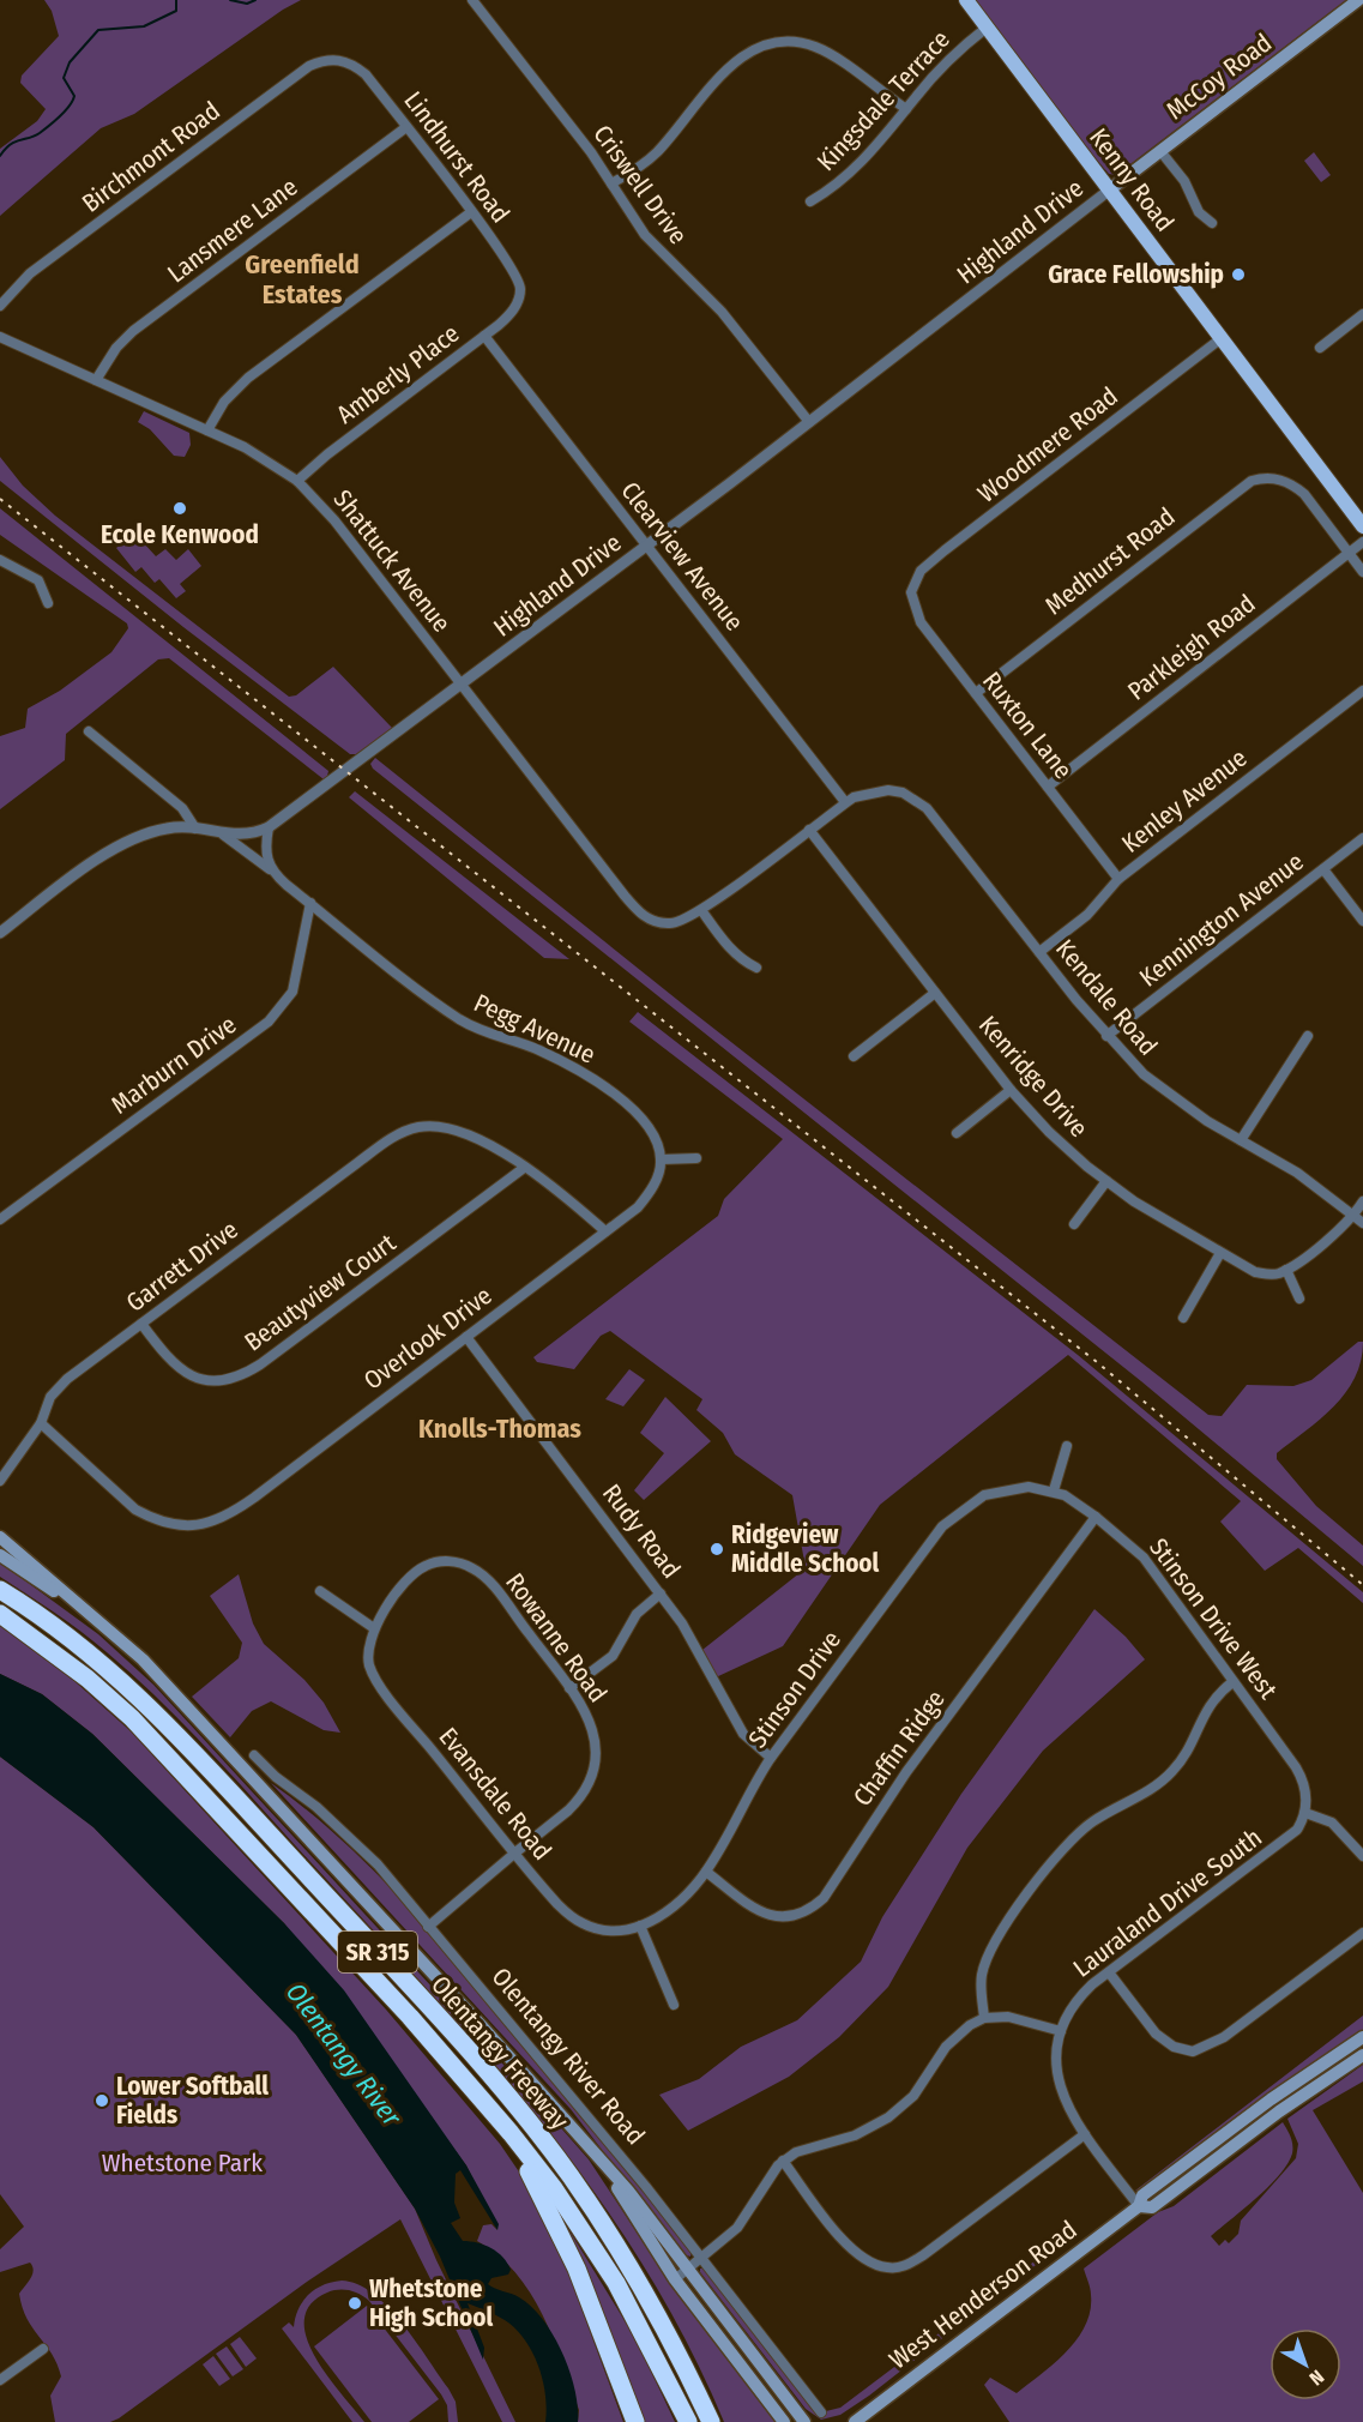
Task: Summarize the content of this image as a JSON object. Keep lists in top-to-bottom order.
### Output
{
  "streets": {
    "highway": ["SR 315", "Olentangy Freeway"],
    "main road": [
      "McCoy Road",
      "Kenny Road",
      "Olentangy River Road",
      "West Henderson Road"
    ],
    "street": [
      "Kingsdale Terrace",
      "Birchmont Road",
      "Lindhurst Road",
      "Criswell Drive",
      "Lansmere Lane",
      "Highland Drive",
      "Amberly Place",
      "Woodmere Road",
      "Clearview Avenue",
      "Shattuck Avenue",
      "Medhurst Road",
      "Parkleigh Road",
      "Ruxton Lane",
      "Kenley Avenue",
      "Kennington Avenue",
      "Kendale Road",
      "Pegg Avenue",
      "Marburn Drive",
      "Kenridge Drive",
      "Garrett Drive",
      "Beautyview Court",
      "Overlook Drive",
      "Rudy Road",
      "Stinson Drive West",
      "Rowanne Road",
      "Stinson Drive",
      "Chaffin Ridge",
      "Evansdale Road",
      "Lauraland Drive South"
    ]
  },
  "crossings": [
    ["McCoy Road", "Kenny Road"],
    ["McCoy Road", "Highland Drive"],
    ["Kingsdale Terrace", "Kenny Road"],
    ["Birchmont Road", "Lindhurst Road"],
    ["Lindhurst Road", "Lansmere Lane"],
    ["Lindhurst Road", "Amberly Place"],
    ["Kenny Road", "Highland Drive"],
    ["Kenny Road", "Woodmere Road"],
    ["Criswell Drive", "Highland Drive"],
    ["Lansmere Lane", "Shattuck Avenue"],
    ["Highland Drive", "Clearview Avenue"],
    ["Highland Drive", "Shattuck Avenue"],
    ["Highland Drive", "Pegg Avenue"],
    ["Amberly Place", "Clearview Avenue"],
    ["Amberly Place", "Shattuck Avenue"],
    ["Woodmere Road", "Ruxton Lane"],
    ["Clearview Avenue", "Kendale Road"],
    ["Shattuck Avenue", "Kendale Road"],
    ["Medhurst Road", "Parkleigh Road"],
    ["Medhurst Road", "Ruxton Lane"],
    ["Parkleigh Road", "Ruxton Lane"],
    ["Ruxton Lane", "Kenley Avenue"],
    ["Kenley Avenue", "Kendale Road"],
    ["Kennington Avenue", "Kendale Road"],
    ["Kendale Road", "Kenridge Drive"],
    ["Pegg Avenue", "Marburn Drive"],
    ["Pegg Avenue", "Overlook Drive"],
    ["Garrett Drive", "Beautyview Court"],
    ["Garrett Drive", "Overlook Drive"],
    ["Overlook Drive", "Rudy Road"],
    ["Rudy Road", "Stinson Drive"],
    ["Stinson Drive West", "Stinson Drive"],
    ["Stinson Drive West", "Chaffin Ridge"],
    ["Stinson Drive West", "Lauraland Drive South"],
    ["Rowanne Road", "Evansdale Road"],
    ["Stinson Drive", "Chaffin Ridge"],
    ["Stinson Drive", "Evansdale Road"]
  ],
  "districts": ["Greenfield Estates", "Knolls-Thomas"],
  "water": ["Olentangy River"],
  "parks": ["Whetstone Park"],
  "places": [
    "Grace Fellowship",
    "Ecole Kenwood",
    "Ridgeview Middle School",
    "Lower Softball Fields",
    "Whetstone High School"
  ],
  "north": "bottom right"
}
